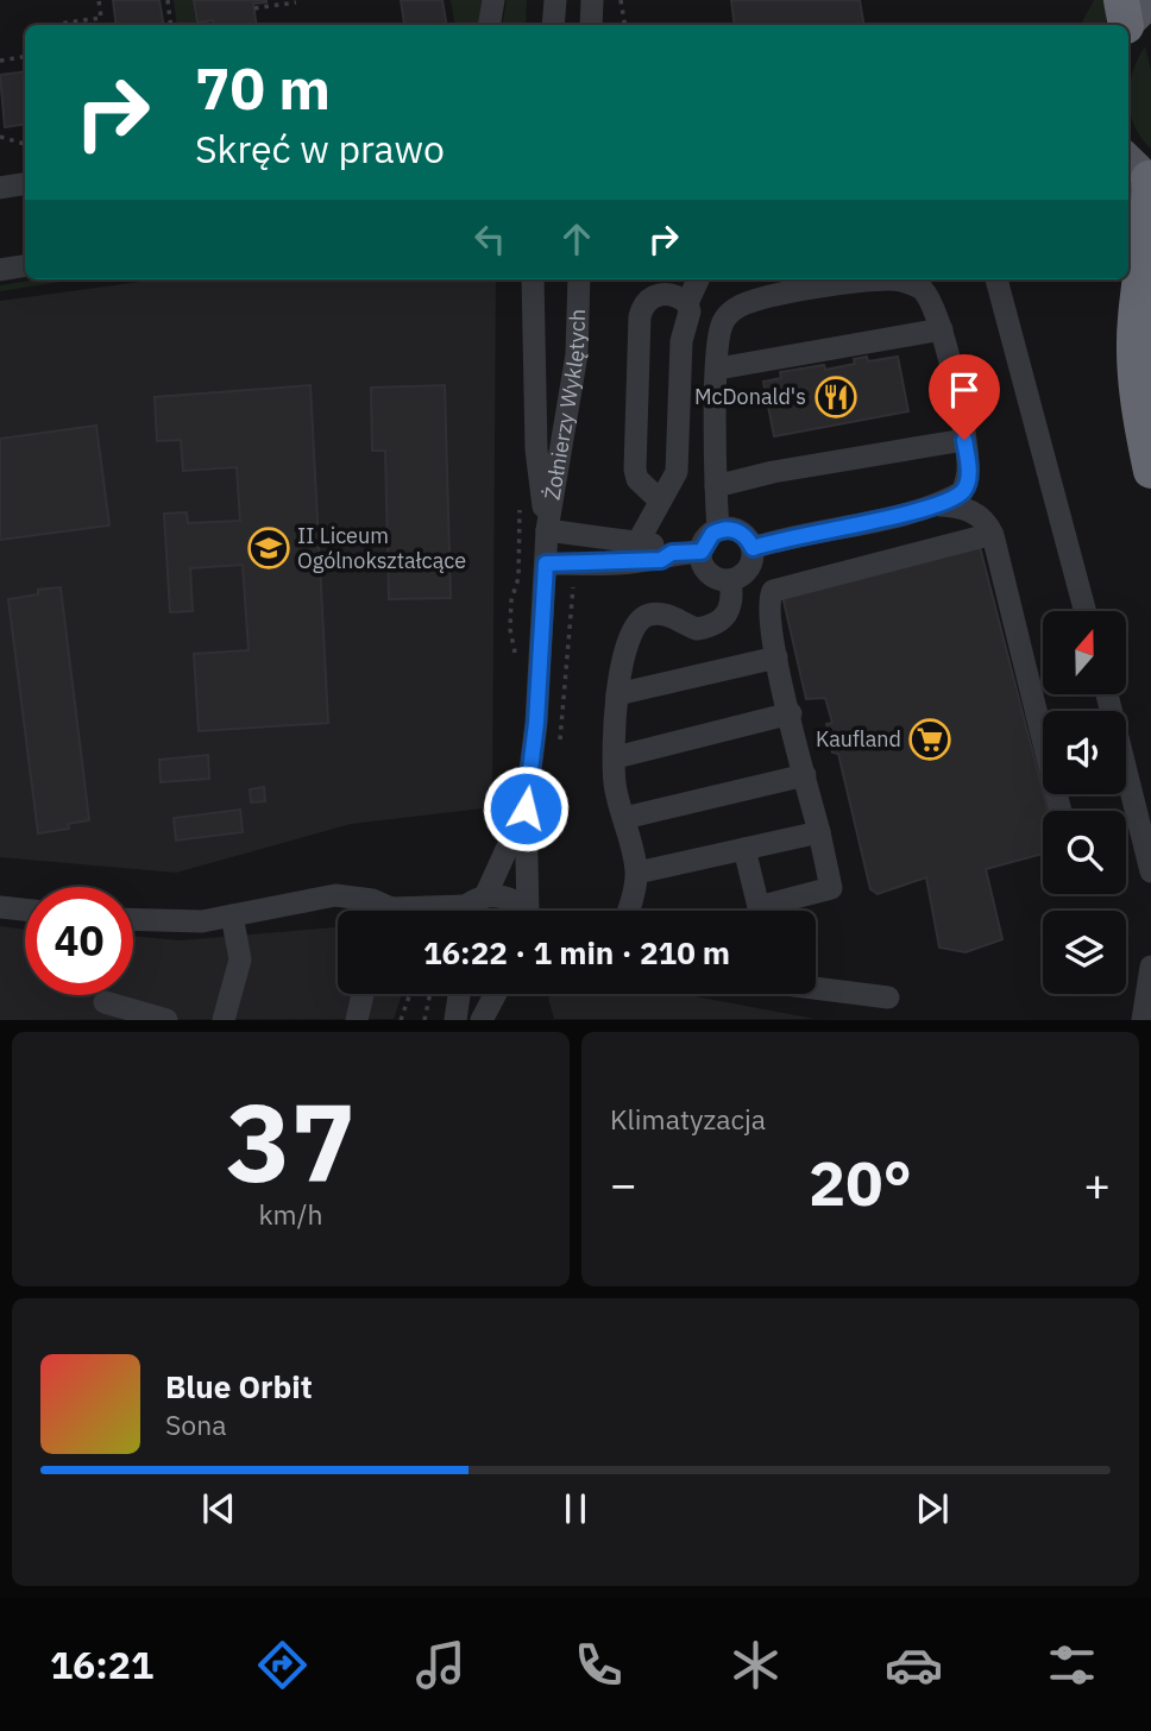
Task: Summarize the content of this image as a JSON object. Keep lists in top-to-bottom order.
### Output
{
  "streets": {
    "street": ["Żołnierzy Wyklętych"]
  },
  "places": {
    "restaurant": ["McDonald's"],
    "school or university": ["II Liceum Ogólnokształcące"],
    "supermarket": ["Kaufland"]
  },
  "north": "top",
  "page": {
    "turn": ["70 m", "Skręć w prawo"],
    "limit": "40",
    "trip": "16:22 · 1 min · 210 m",
    "tile": [
      ["37", "km/h"],
      "Klimatyzacja"
    ],
    "heat": ["−", "20°", "+"],
    "song": ["Blue Orbit", "Sona"],
    "tabs": "16:21"
  }
}
